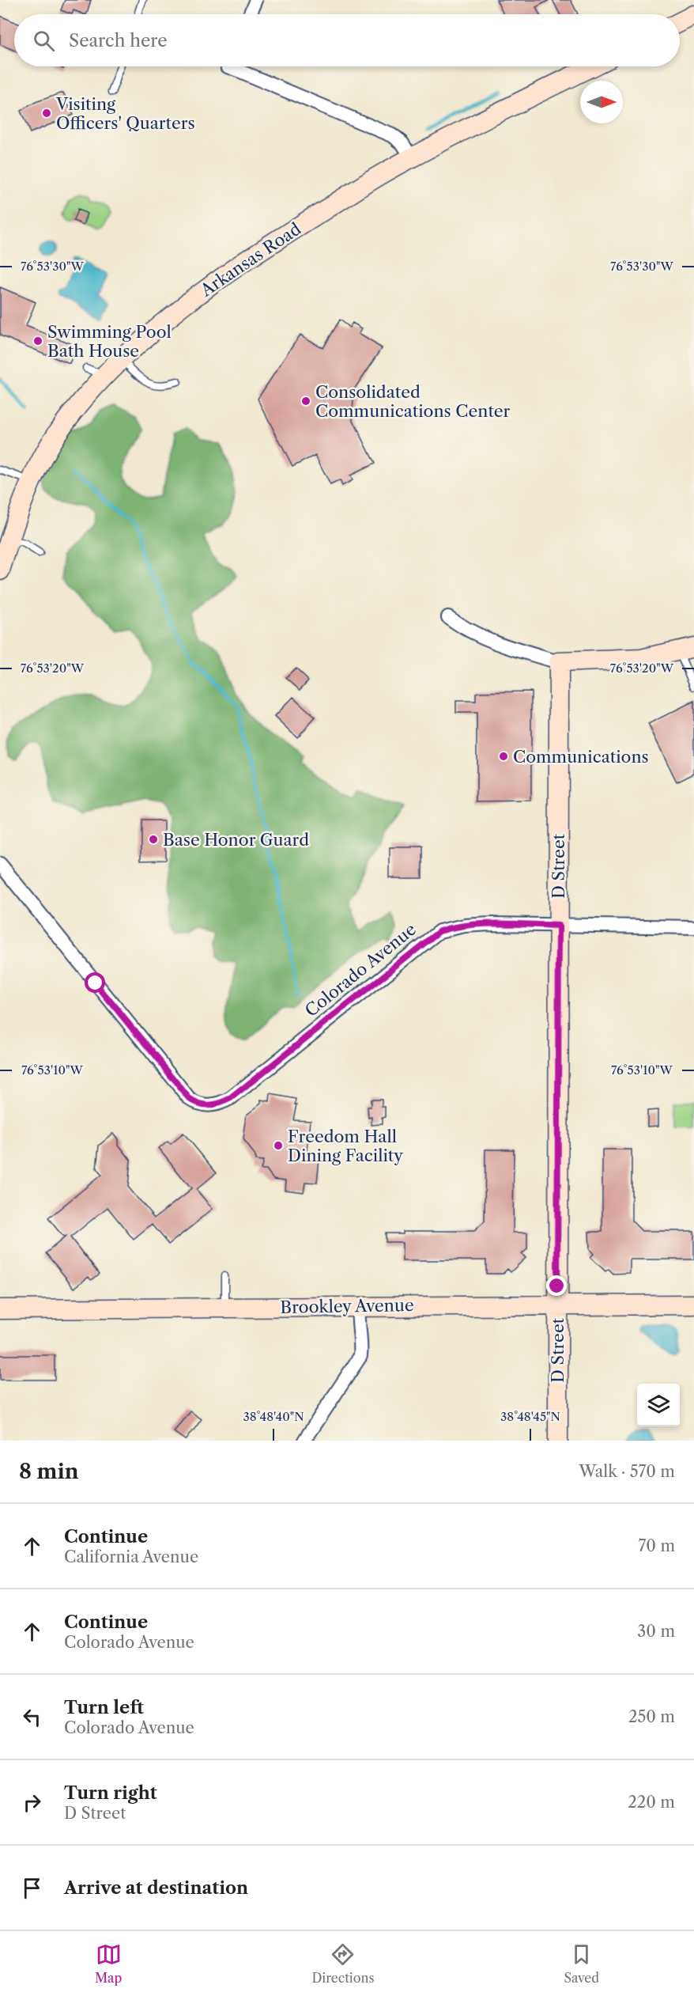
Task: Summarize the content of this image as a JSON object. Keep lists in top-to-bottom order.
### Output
{
  "streets": {
    "street": [
      "Arkansas Road",
      "D Street",
      "Colorado Avenue",
      "Brookley Avenue"
    ]
  },
  "crossings": [
    ["D Street", "Colorado Avenue"],
    ["D Street", "Brookley Avenue"]
  ],
  "places": [
    "Visiting Officers' Quarters",
    "Swimming Pool Bath House",
    "Consolidated Communications Center",
    "Communications",
    "Base Honor Guard",
    "Freedom Hall Dining Facility"
  ],
  "north": "right",
  "page": {
    "search": "Search here",
    "heading": ["8 min", "Walk · 570 m"],
    "list": [
      ["Continue", "California Avenue", "70 m"],
      ["Continue", "Colorado Avenue", "30 m"],
      ["Turn left", "Colorado Avenue", "250 m"],
      ["Turn right", "D Street", "220 m"],
      "Arrive at destination"
    ],
    "nav": ["Map", "Directions", "Saved"]
  },
  "coordinates": [
    "76°53'30\"W",
    "76°53'20\"W",
    "76°53'10\"W",
    "38°48'40\"N",
    "38°48'45\"N"
  ]
}
